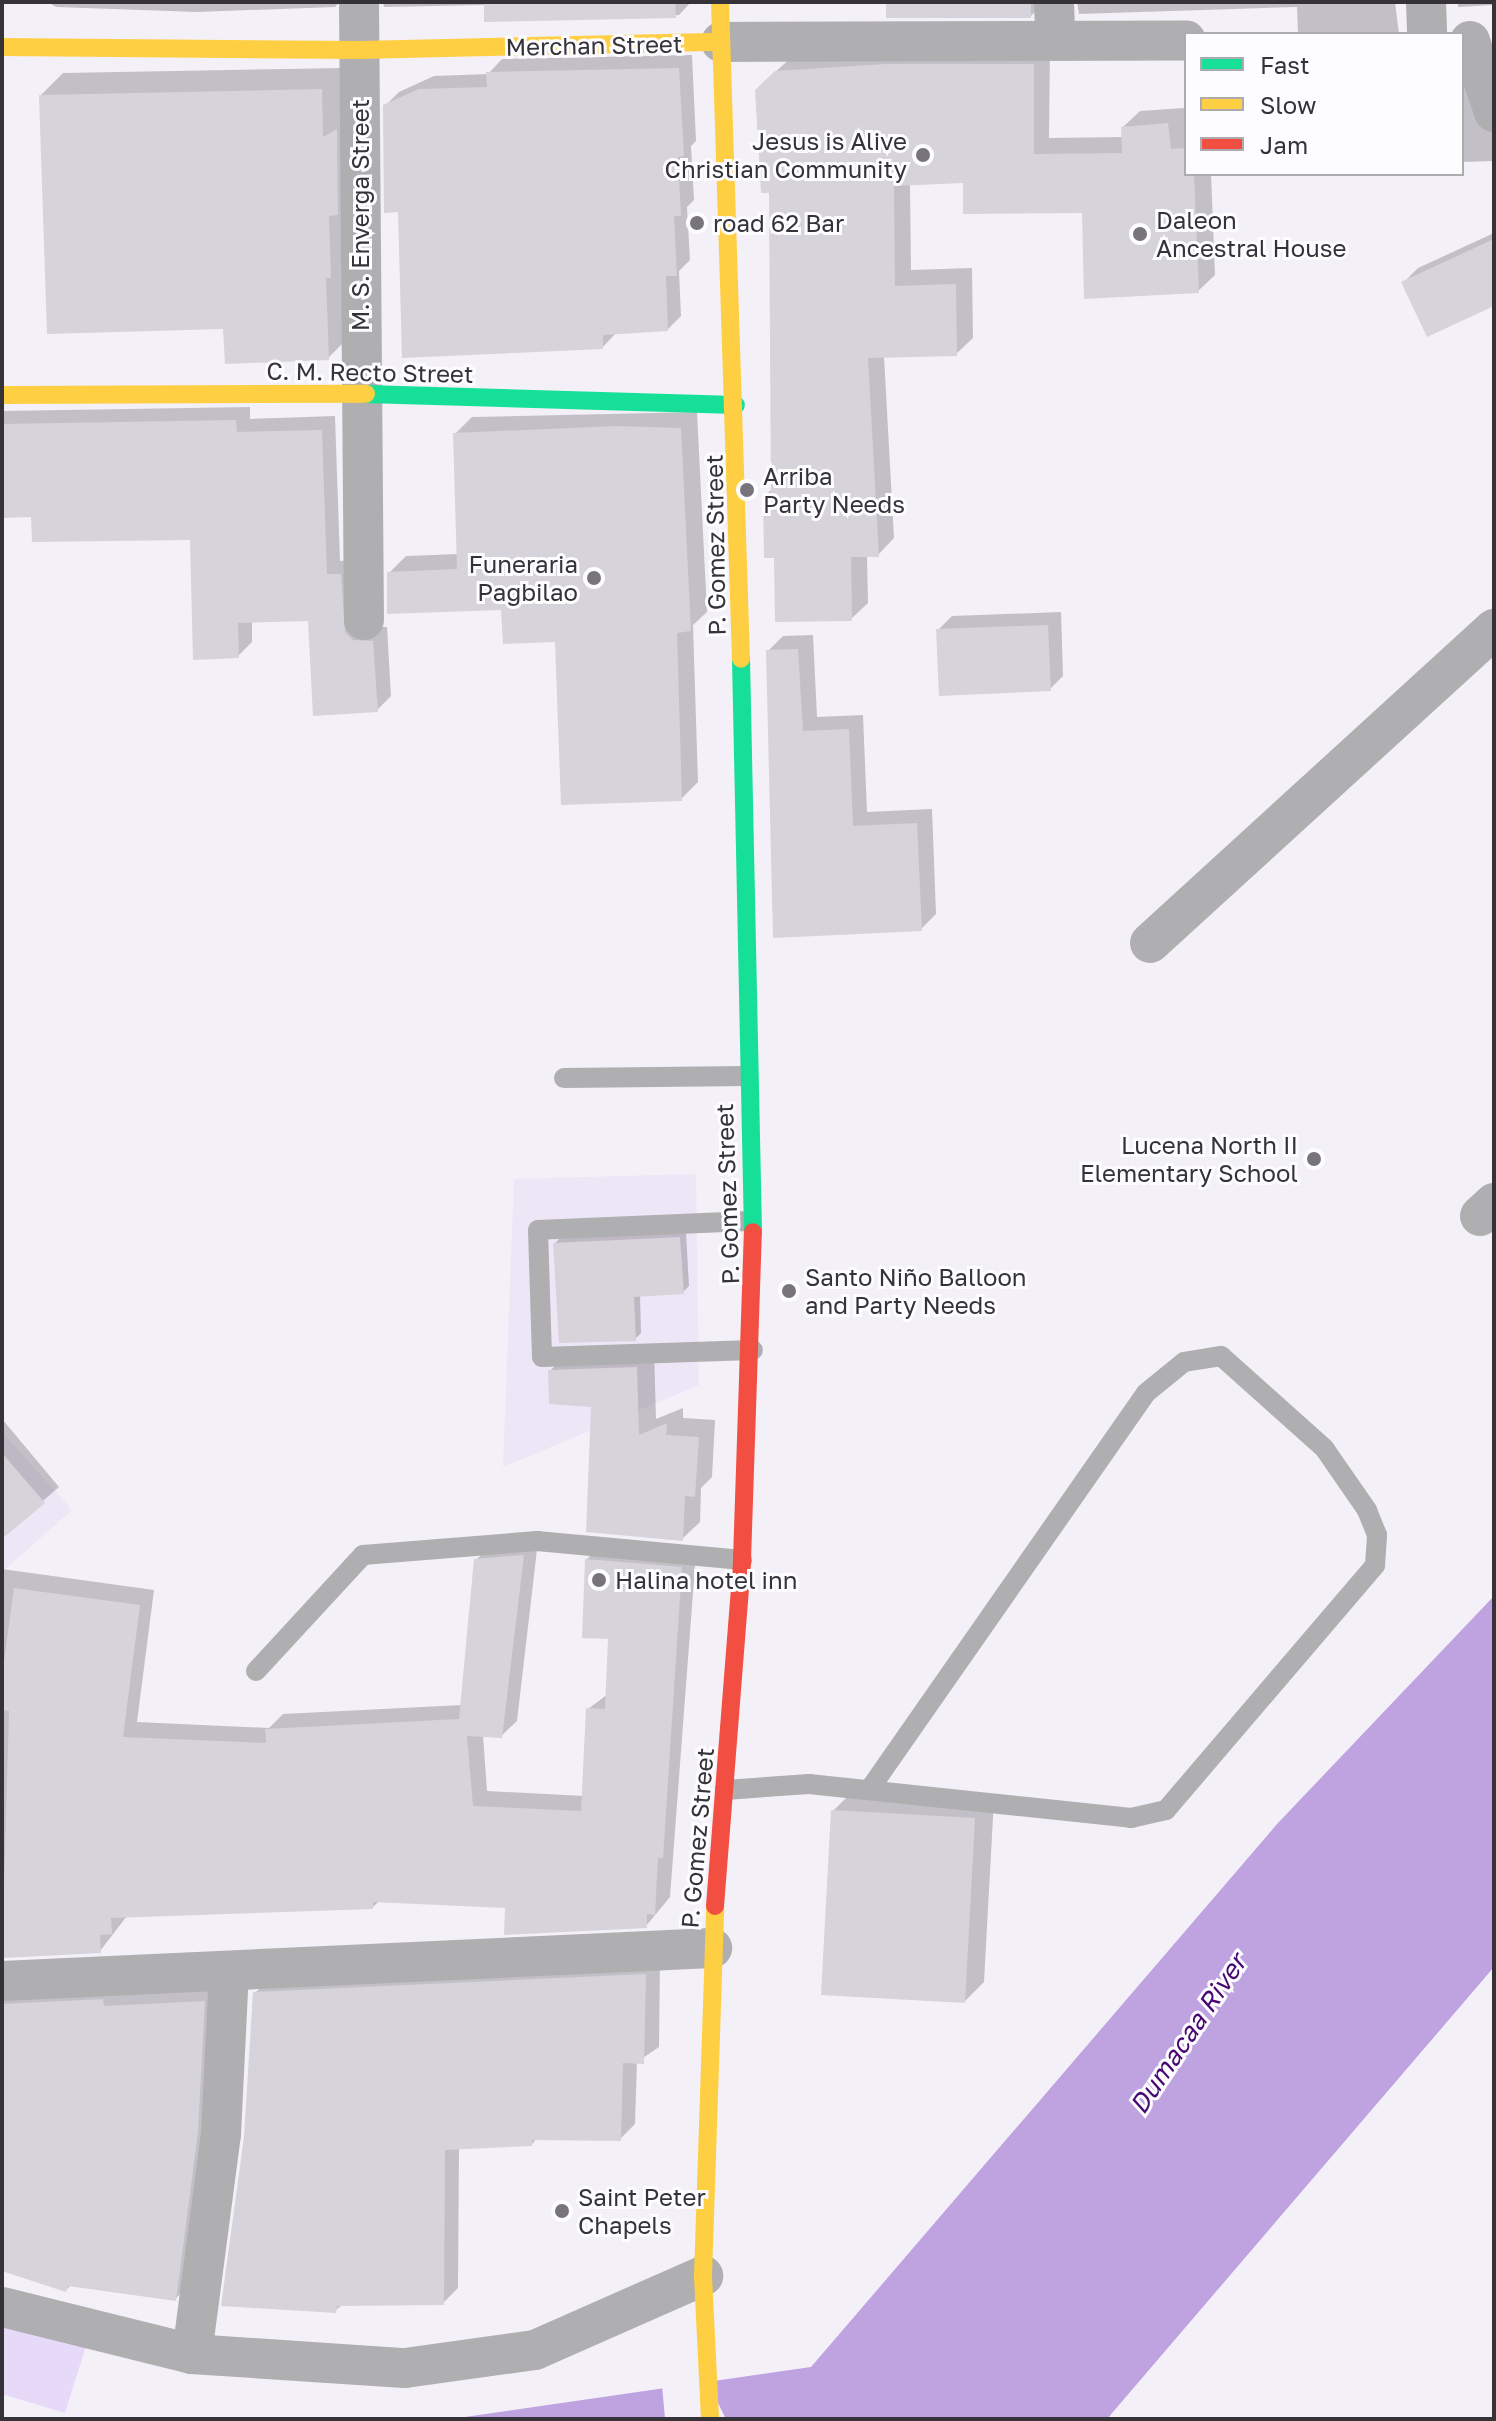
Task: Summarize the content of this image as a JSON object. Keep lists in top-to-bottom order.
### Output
{
  "streets": {
    "main road": ["Merchan Street", "C. M. Recto Street", "P. Gomez Street"],
    "street": ["M. S. Enverga Street"]
  },
  "crossings": [
    ["Merchan Street", "M. S. Enverga Street"],
    ["Merchan Street", "P. Gomez Street"],
    ["M. S. Enverga Street", "C. M. Recto Street"],
    ["C. M. Recto Street", "P. Gomez Street"]
  ],
  "water": ["Dumacaa River"],
  "places": [
    "Jesus is Alive Christian Community",
    "road 62 Bar",
    "Daleon Ancestral House",
    "Arriba Party Needs",
    "Funeraria Pagbilao",
    "Lucena North II Elementary School",
    "Santo Niño Balloon and Party Needs",
    "Halina hotel inn",
    "Saint Peter Chapels"
  ],
  "legend": ["Fast", "Slow", "Jam"]
}
